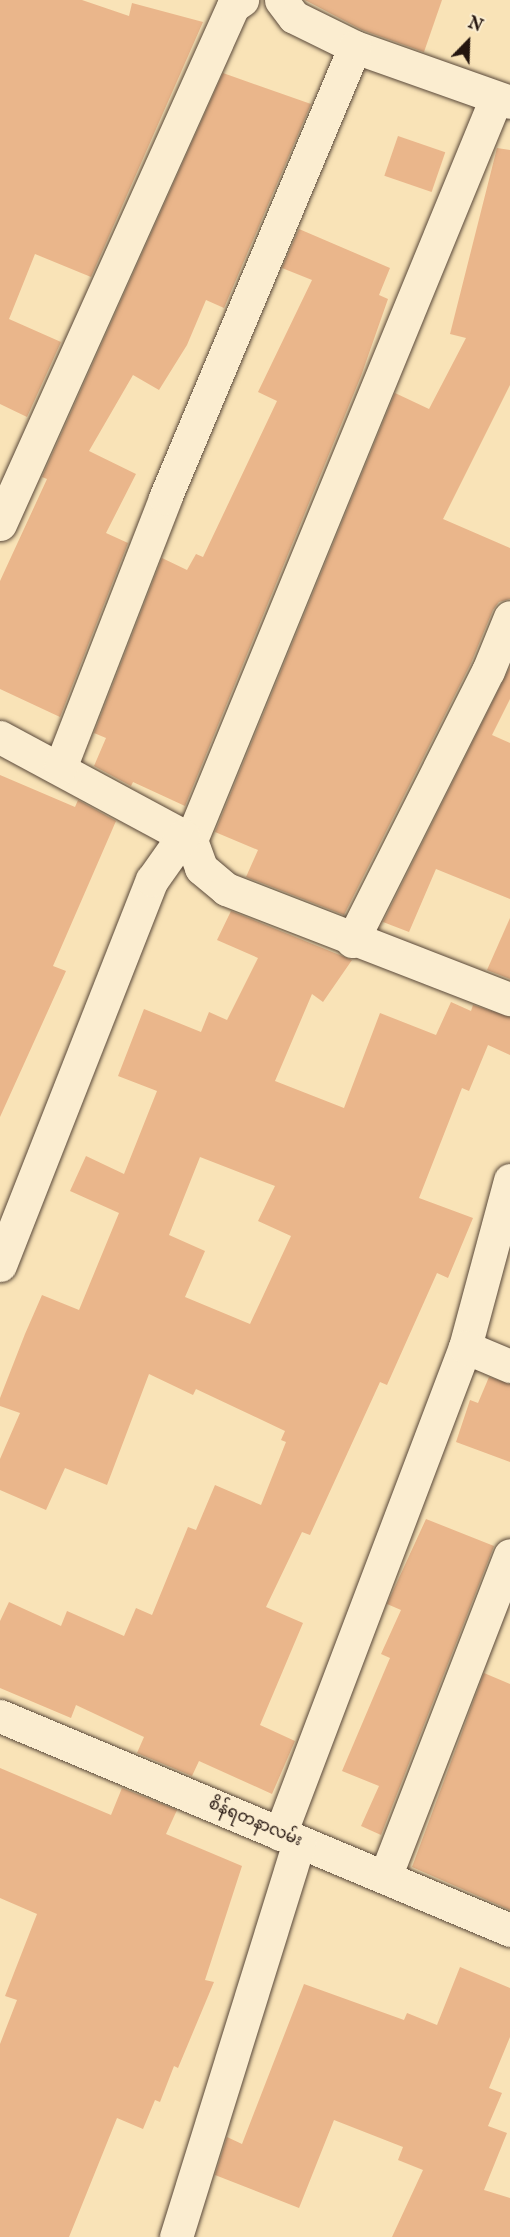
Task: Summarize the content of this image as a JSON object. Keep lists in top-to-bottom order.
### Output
{
  "streets": {
    "street": ["စိန်ရတနာလမ်း"]
  },
  "north": "top right"
}
